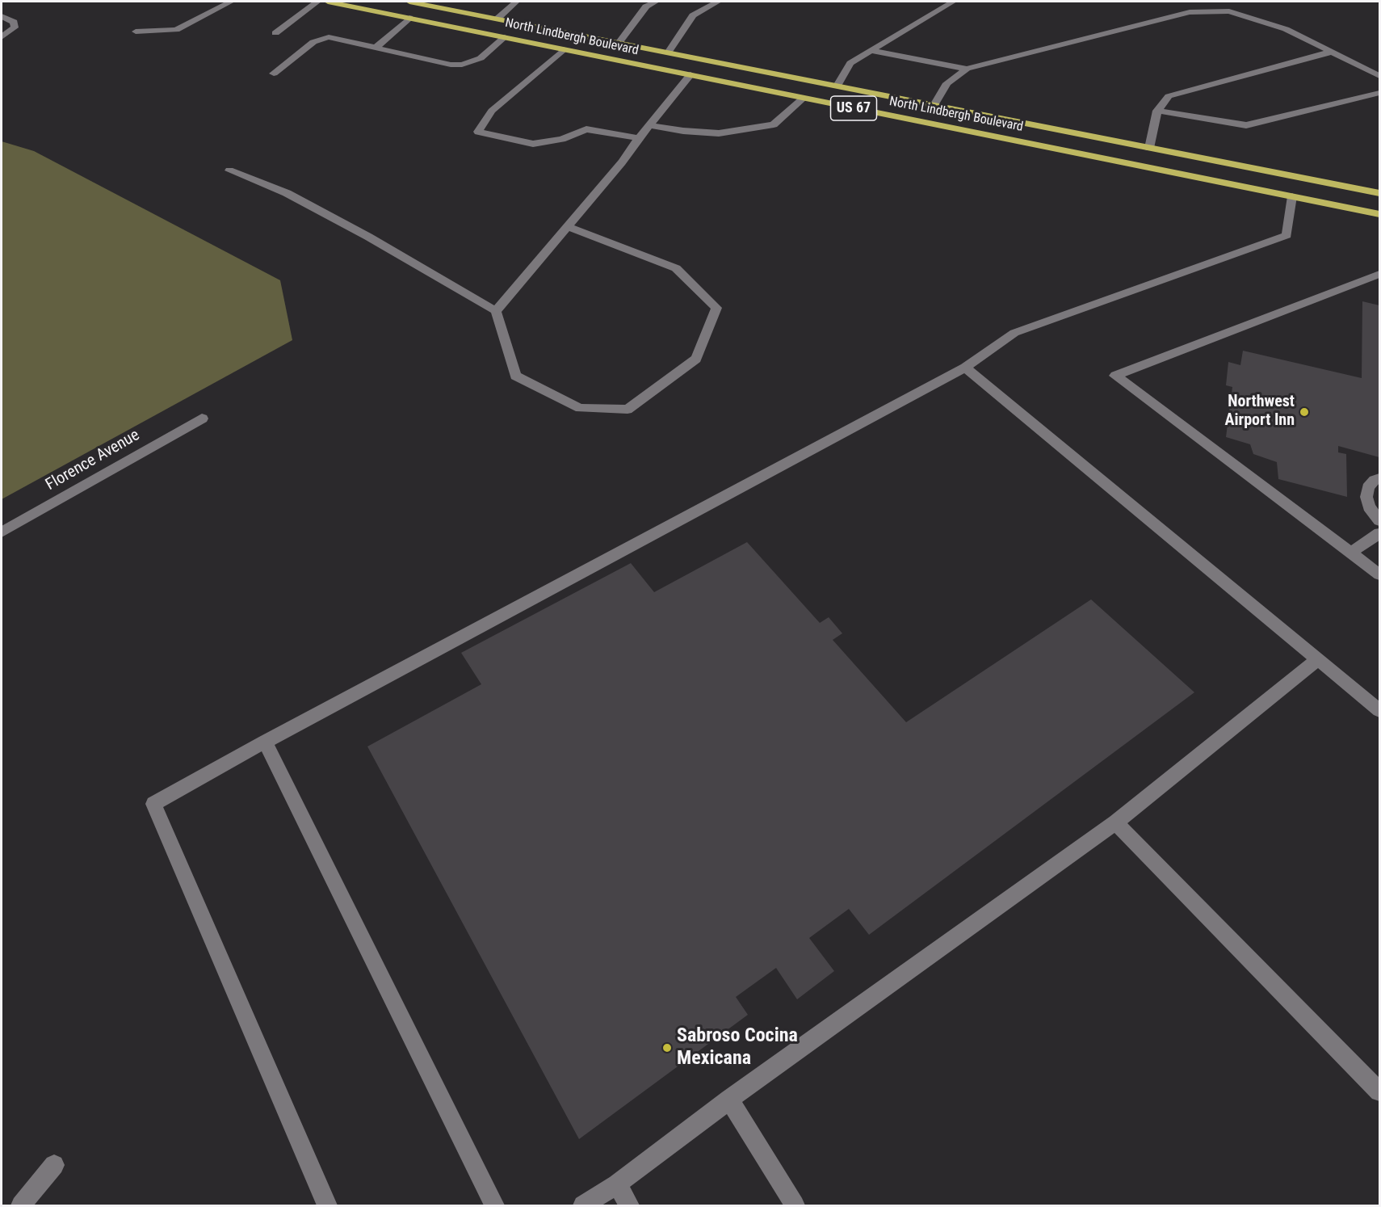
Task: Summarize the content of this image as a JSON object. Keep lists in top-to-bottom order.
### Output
{
  "streets": {
    "highway": ["North Lindbergh Boulevard", "US 67"],
    "street": ["Florence Avenue"]
  },
  "places": ["Northwest Airport Inn", "Sabroso Cocina Mexicana"]
}
